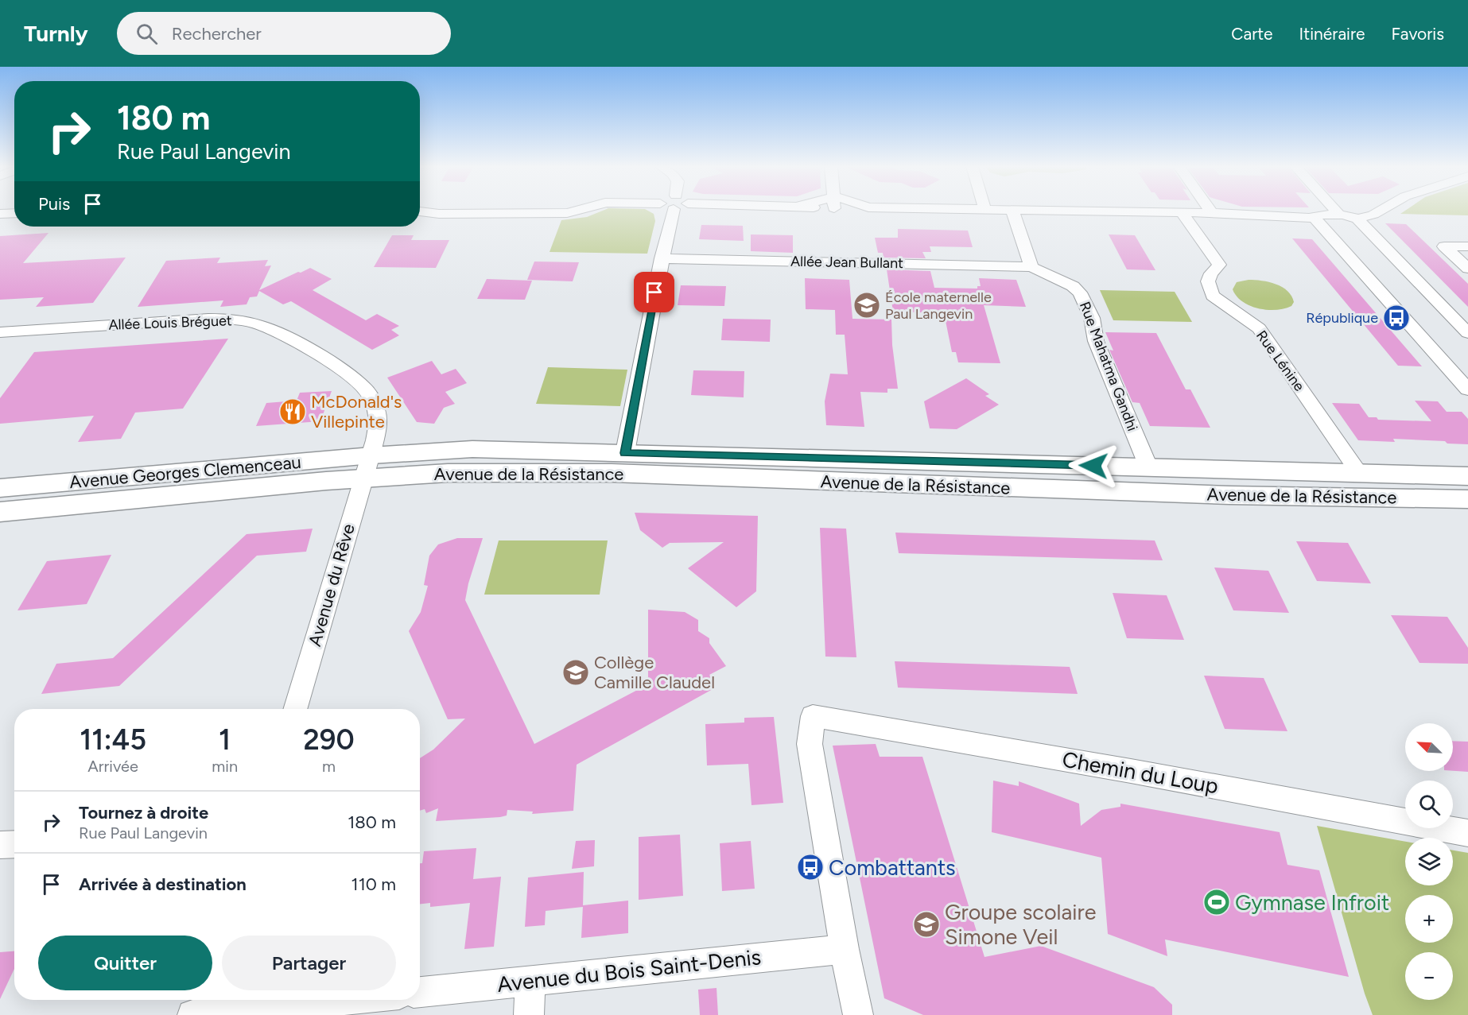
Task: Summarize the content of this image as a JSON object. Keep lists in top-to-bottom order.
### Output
{
  "streets": {
    "main road": ["Avenue Georges Clemenceau", "Avenue de la Résistance"],
    "street": [
      "Allée Jean Bullant",
      "Allée Louis Bréguet",
      "Rue Lénine",
      "Rue Mahatma Gandhi",
      "Avenue du Rêve",
      "Chemin du Loup",
      "Avenue du Bois Saint-Denis"
    ]
  },
  "crossings": [
    ["Allée Jean Bullant", "Rue Mahatma Gandhi"],
    ["Allée Louis Bréguet", "Avenue Georges Clemenceau"],
    ["Allée Louis Bréguet", "Avenue de la Résistance"],
    ["Allée Louis Bréguet", "Avenue du Rêve"],
    ["Rue Lénine", "Avenue de la Résistance"],
    ["Rue Mahatma Gandhi", "Avenue de la Résistance"],
    ["Avenue Georges Clemenceau", "Avenue de la Résistance"],
    ["Avenue Georges Clemenceau", "Avenue du Rêve"],
    ["Avenue de la Résistance", "Avenue du Rêve"],
    ["Chemin du Loup", "Avenue du Bois Saint-Denis"]
  ],
  "places": {
    "school or university": ["École maternelle Paul Langevin", "Collège Camille Claudel", "Groupe scolaire Simone Veil"],
    "bus stop": ["République", "Combattants"],
    "restaurant": ["McDonald's Villepinte"],
    "sports": ["Gymnase Infroit"]
  },
  "north": "top left",
  "page": {
    "header": "Turnly",
    "search": "Rechercher",
    "nav": ["Carte", "Itinéraire", "Favoris"],
    "turn": ["180 m", "Rue Paul Langevin"],
    "then": "Puis",
    "eta": [
      "11:45",
      "Arrivée",
      "1",
      "min",
      "290",
      "m"
    ],
    "map_buttons": ["+", "−"],
    "list": [
      {
        "name": "Tournez à droite",
        "note": "Rue Paul Langevin",
        "value": "180 m"
      },
      {
        "name": "Arrivée à destination",
        "value": "110 m"
      }
    ],
    "buttons": ["Quitter", "Partager"]
  }
}
